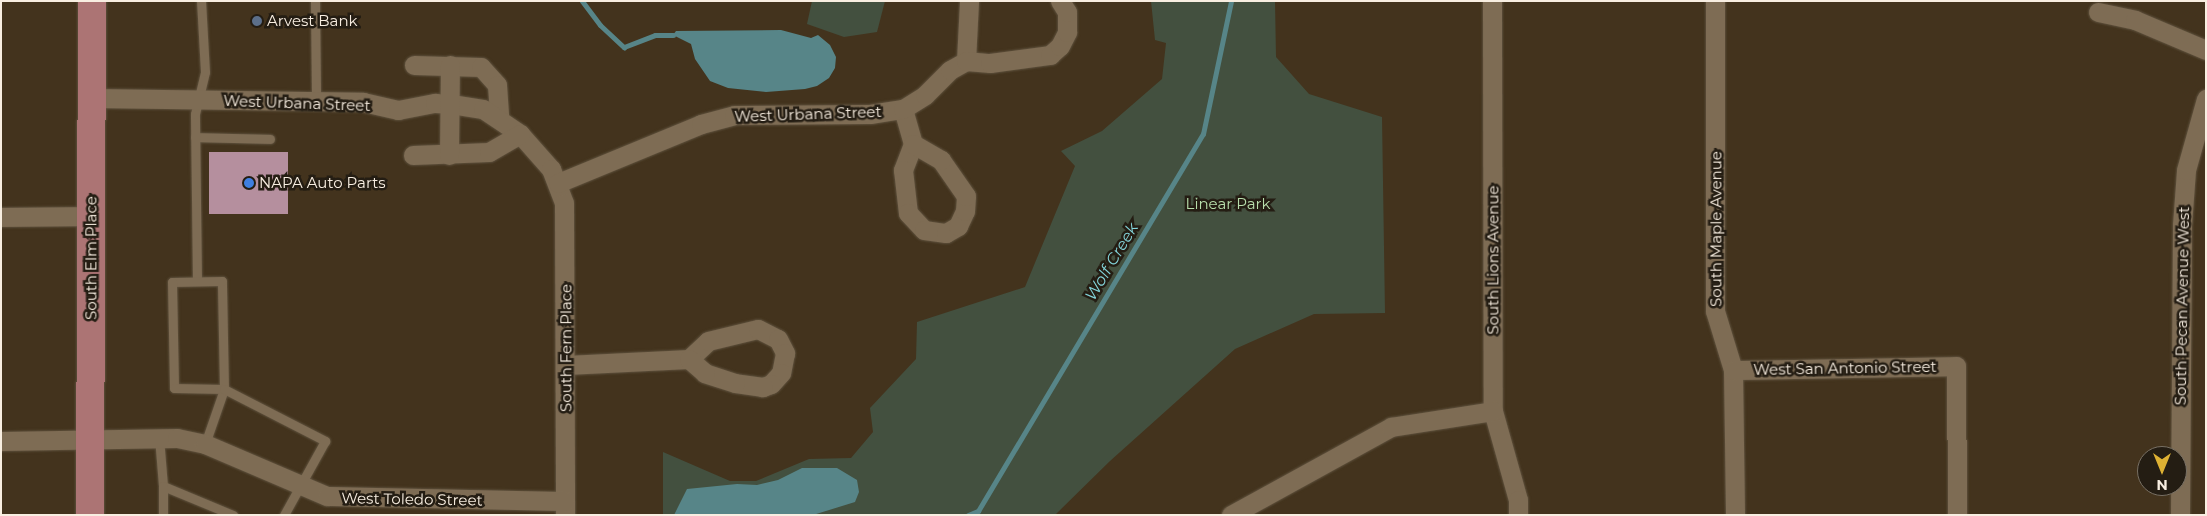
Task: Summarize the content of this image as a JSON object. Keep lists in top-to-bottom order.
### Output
{
  "streets": {
    "main road": ["South Elm Place"],
    "street": [
      "West Urbana Street",
      "South Maple Avenue",
      "South Lions Avenue",
      "South Pecan Avenue West",
      "South Fern Place",
      "West San Antonio Street",
      "West Toledo Street"
    ]
  },
  "crossings": [
    ["West Urbana Street", "South Elm Place"],
    ["West Urbana Street", "South Fern Place"],
    ["South Maple Avenue", "West San Antonio Street"],
    ["South Elm Place", "West Toledo Street"],
    ["South Fern Place", "West Toledo Street"]
  ],
  "water": ["Wolf Creek"],
  "parks": ["Linear Park"],
  "places": ["Arvest Bank", "NAPA Auto Parts"],
  "north": "bottom"
}
